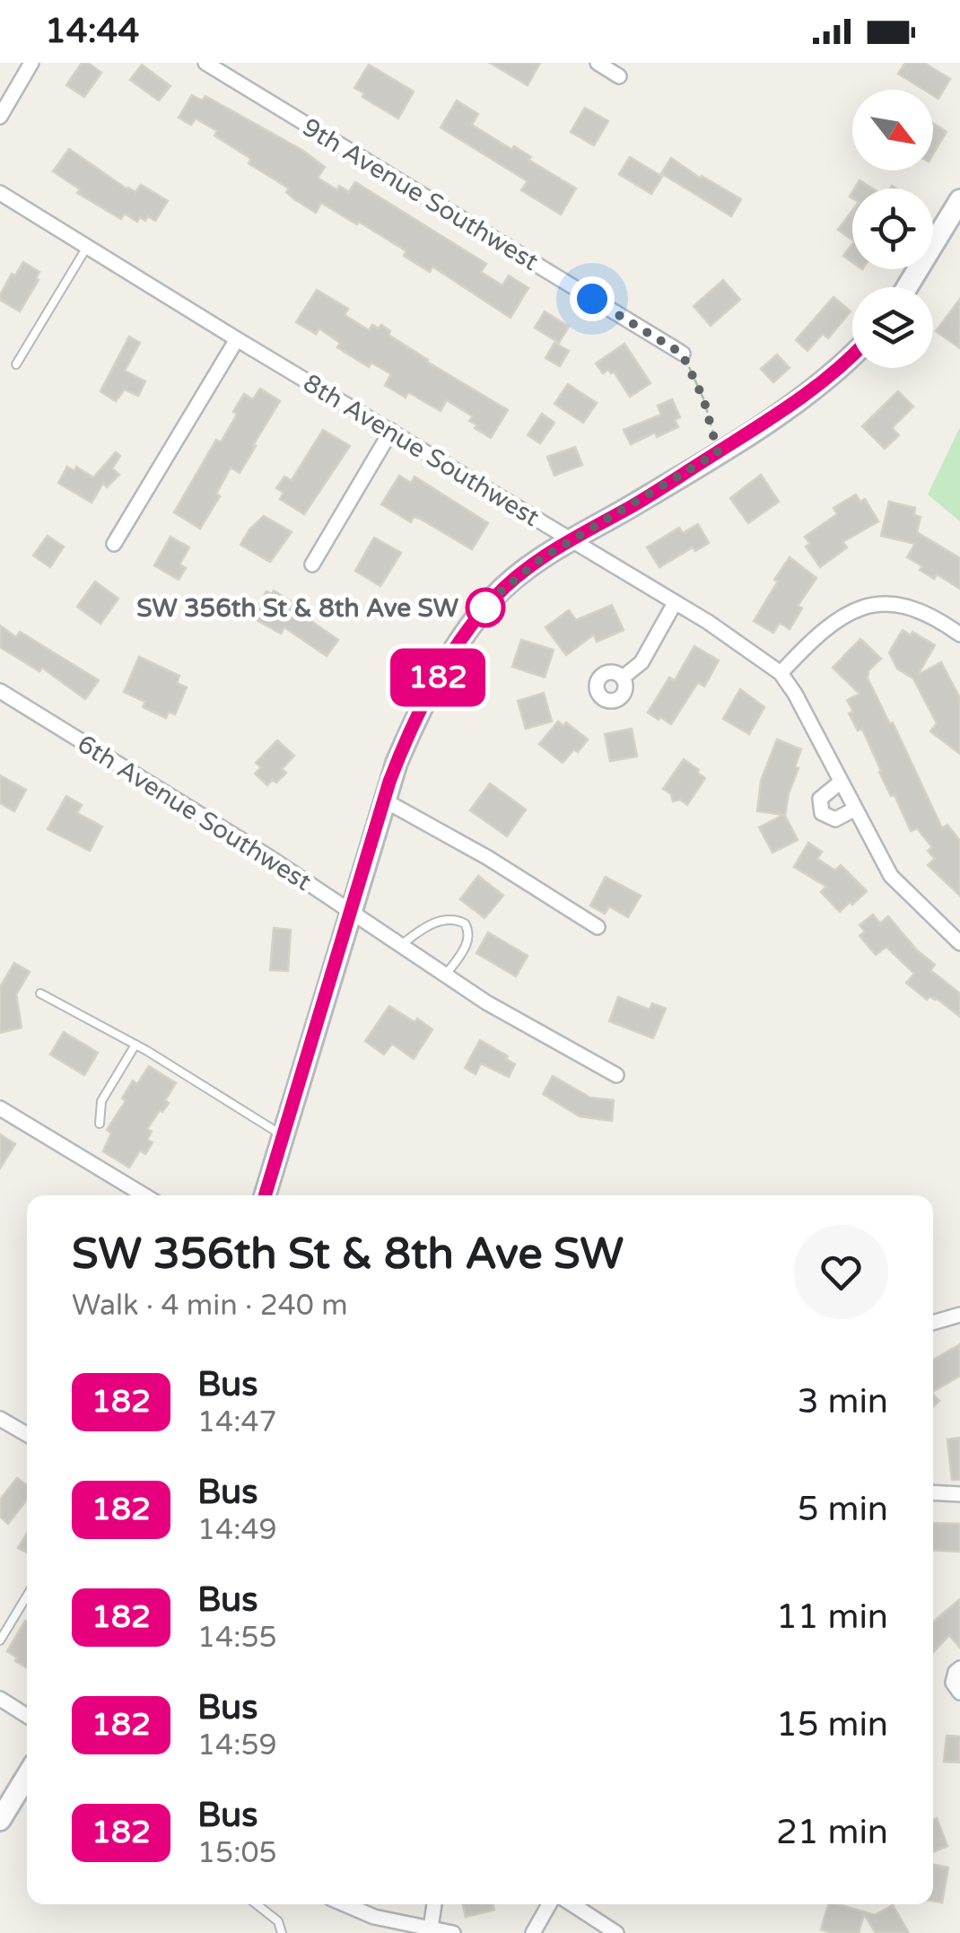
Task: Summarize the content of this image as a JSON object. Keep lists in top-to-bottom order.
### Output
{
  "streets": {
    "street": ["9th Avenue Southwest", "8th Avenue Southwest", "6th Avenue Southwest"]
  },
  "places": ["SW 356th St & 8th Ave SW"],
  "lines": ["bus line 182"],
  "north": "bottom right",
  "page": {
    "status": "14:44",
    "on_map": "182",
    "heading": ["SW 356th St & 8th Ave SW", "Walk · 4 min · 240 m"],
    "list": [
      {
        "mark": "182",
        "name": "Bus",
        "note": "14:47",
        "value": "3 min"
      },
      {
        "mark": "182",
        "name": "Bus",
        "note": "14:49",
        "value": "5 min"
      },
      {
        "mark": "182",
        "name": "Bus",
        "note": "14:55",
        "value": "11 min"
      },
      {
        "mark": "182",
        "name": "Bus",
        "note": "14:59",
        "value": "15 min"
      },
      {
        "mark": "182",
        "name": "Bus",
        "note": "15:05",
        "value": "21 min"
      }
    ]
  }
}
